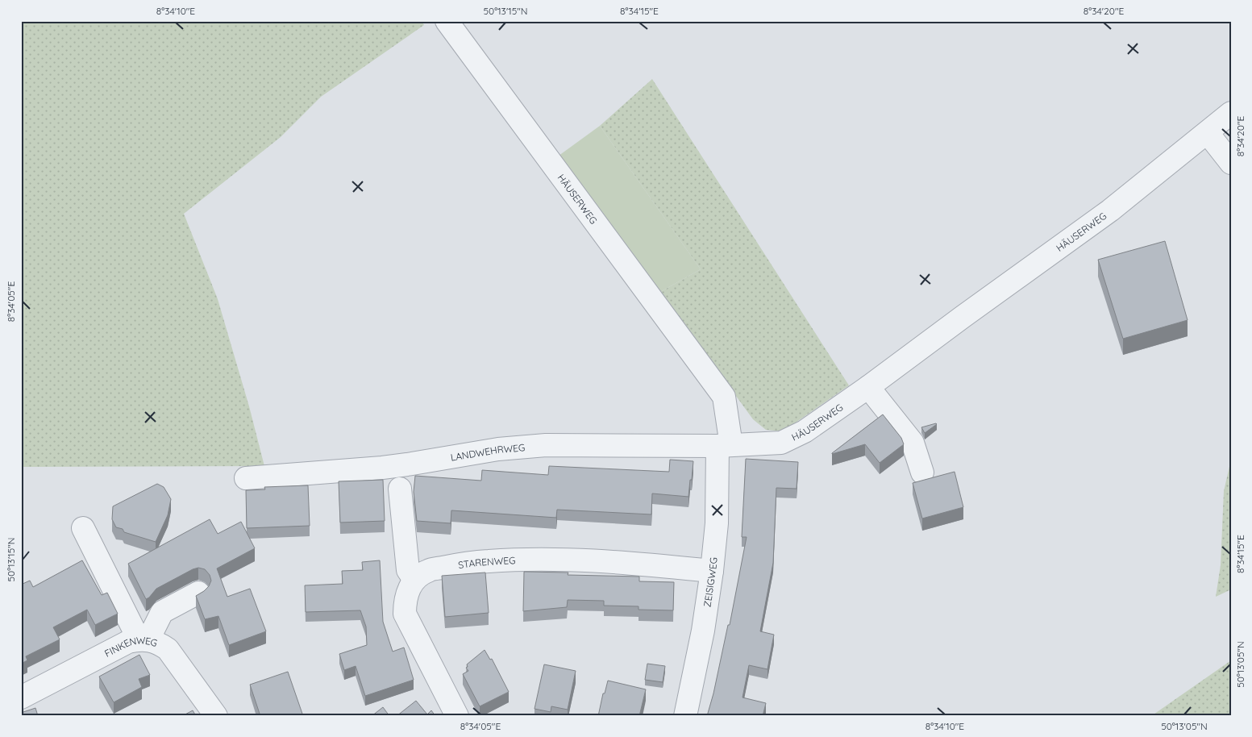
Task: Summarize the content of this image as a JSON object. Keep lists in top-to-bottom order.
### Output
{
  "streets": {
    "street": [
      "HÄUSERWEG",
      "LANDWEHRWEG",
      "STARENWEG",
      "ZEISIGWEG",
      "FINKENWEG"
    ]
  },
  "crossings": [
    ["HÄUSERWEG", "LANDWEHRWEG"],
    ["HÄUSERWEG", "ZEISIGWEG"],
    ["LANDWEHRWEG", "ZEISIGWEG"],
    ["STARENWEG", "ZEISIGWEG"]
  ],
  "coordinates": [
    "8°34'10\"E",
    "50°13'15\"N",
    "8°34'15\"E",
    "8°34'20\"E",
    "8°34'05\"E",
    "50°13'05\"N"
  ]
}
